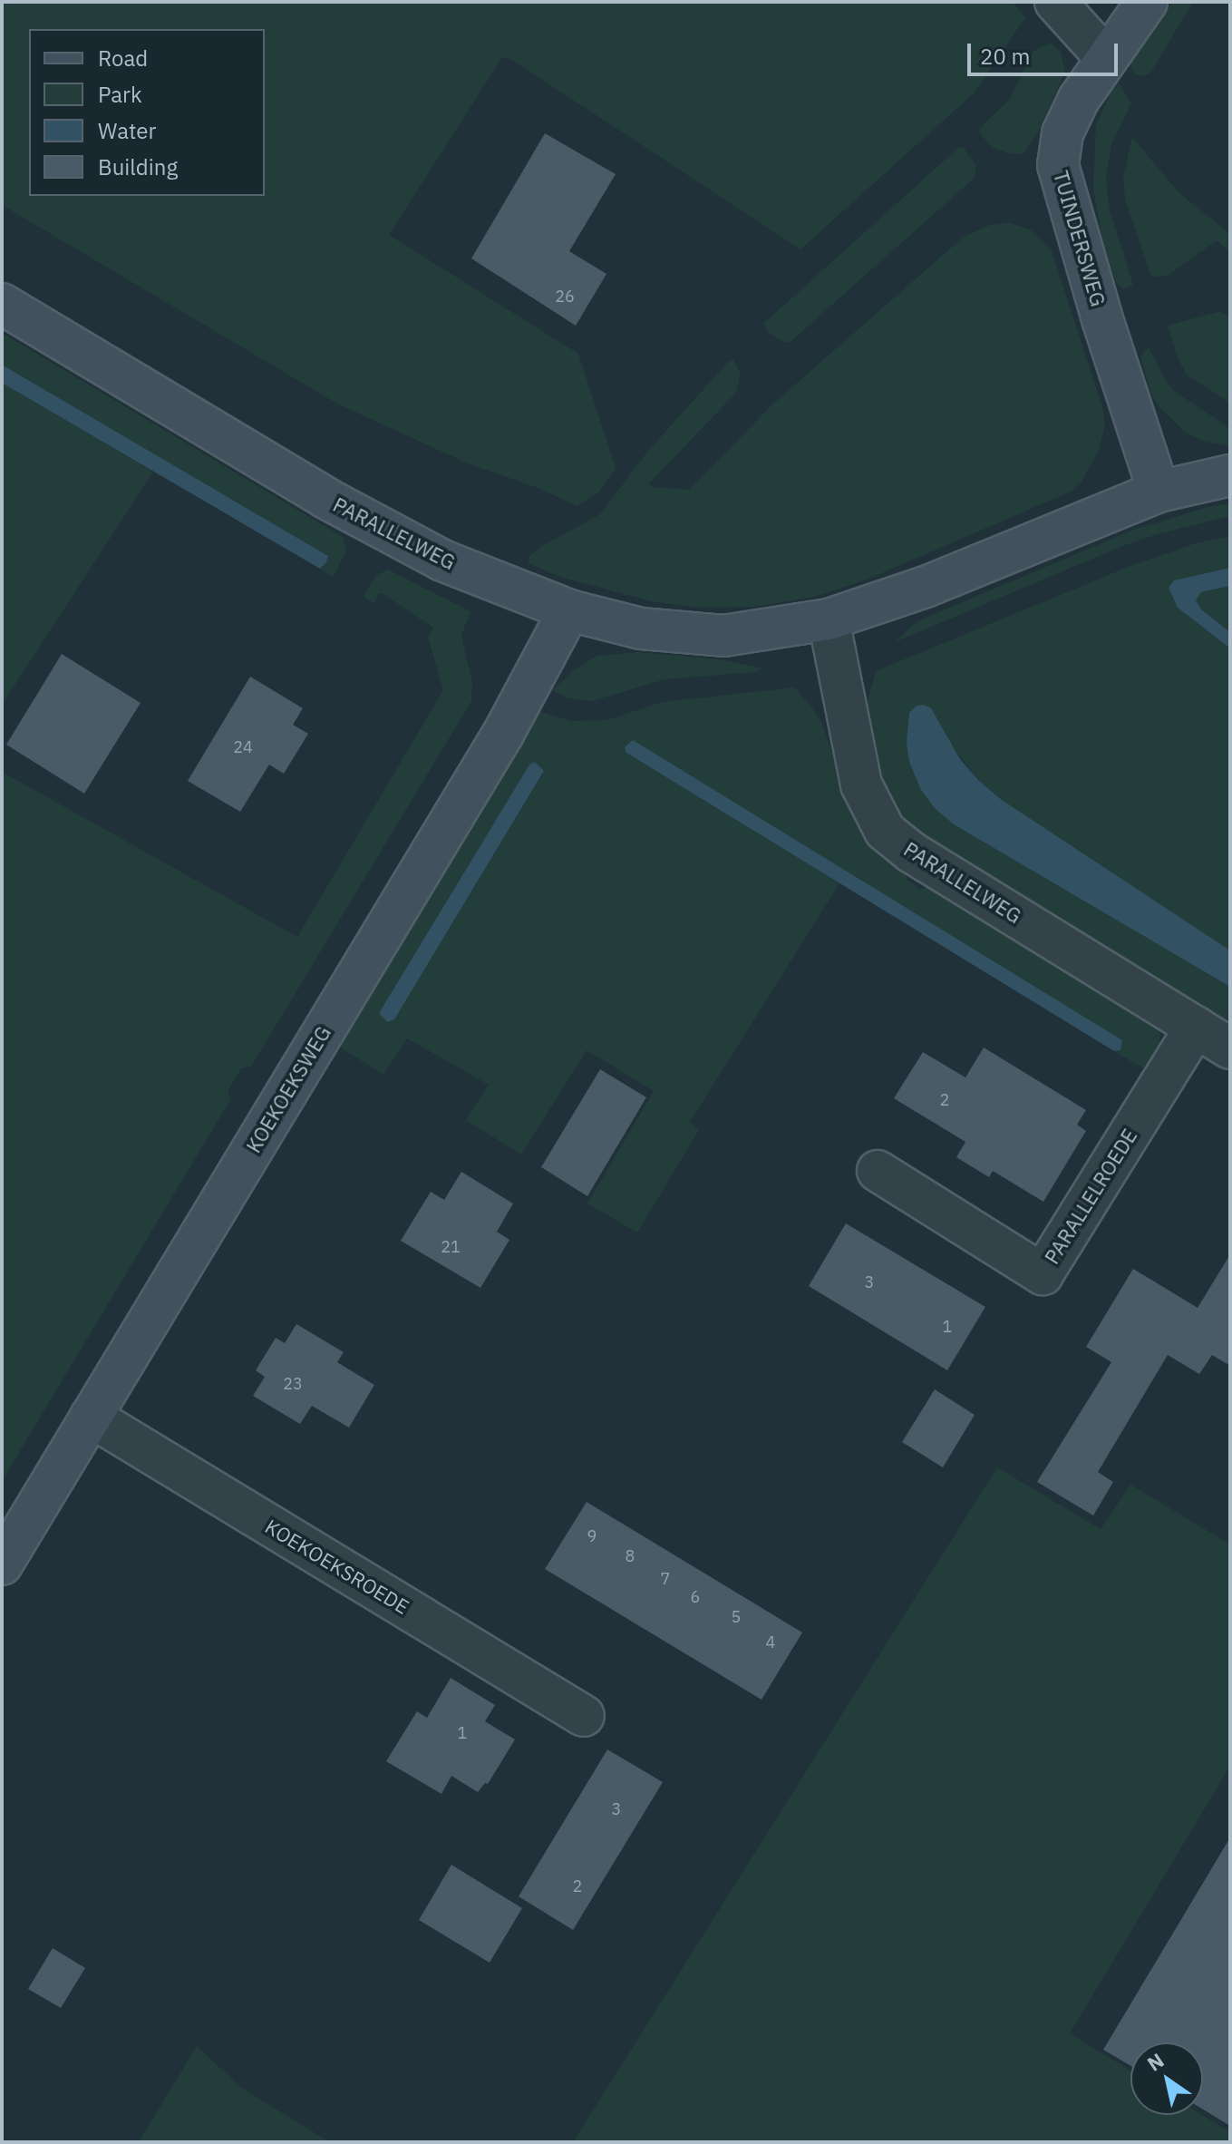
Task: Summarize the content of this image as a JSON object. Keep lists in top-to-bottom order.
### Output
{
  "streets": {
    "street": [
      "TUINDERSWEG",
      "PARALLELWEG",
      "KOEKOEKSWEG",
      "PARALLELROEDE",
      "KOEKOEKSROEDE"
    ]
  },
  "crossings": [
    ["TUINDERSWEG", "PARALLELWEG"],
    ["PARALLELWEG", "KOEKOEKSWEG"],
    ["PARALLELWEG", "PARALLELROEDE"],
    ["KOEKOEKSWEG", "KOEKOEKSROEDE"]
  ],
  "house_numbers": [
    "26",
    "24",
    "2",
    "21",
    "3",
    "1",
    "23",
    "9",
    "8",
    "7",
    "6",
    "5",
    "4",
    "1",
    "3",
    "2"
  ],
  "legend": [
    "Road",
    "Park",
    "Water",
    "Building"
  ],
  "scale_bar": "20 m",
  "north": "top left"
}
